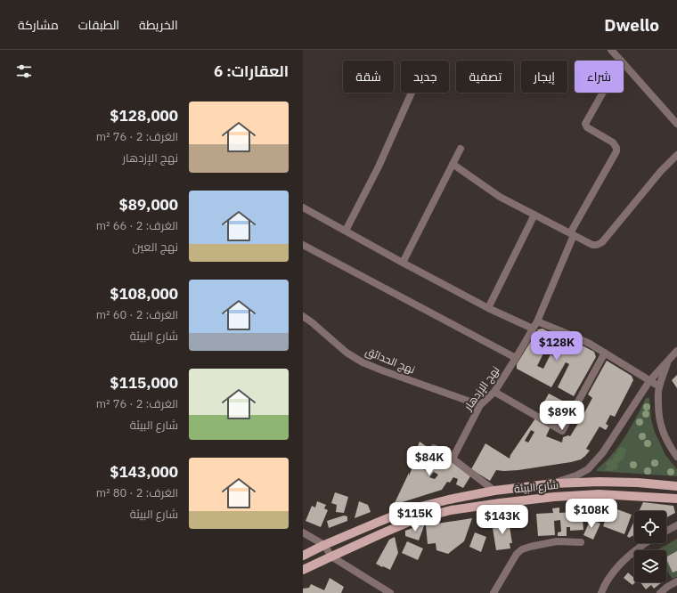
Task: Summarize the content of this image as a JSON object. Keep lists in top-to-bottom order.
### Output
{
  "streets": {
    "main road": ["شارع البيئة"],
    "street": ["نهج الحدائق", "نهج الإزدهار"]
  },
  "crossings": [
    ["نهج الحدائق", "نهج الإزدهار"]
  ],
  "page": {
    "header": "Dwello",
    "nav": ["الخريطة", "الطبقات", "مشاركة"],
    "heading": "العقارات: 6",
    "chip": [
      "شراء",
      "إيجار",
      "تصفية",
      "جديد",
      "شقة"
    ],
    "list": [
      {
        "name": "$128,000",
        "note": "الغرف: 2 · 76 m² · نهج الإزدهار"
      },
      {
        "name": "$89,000",
        "note": "الغرف: 2 · 66 m² · نهج العين"
      },
      {
        "name": "$108,000",
        "note": "الغرف: 2 · 60 m² · شارع البيئة"
      },
      {
        "name": "$115,000",
        "note": "الغرف: 2 · 76 m² · شارع البيئة"
      },
      {
        "name": "$143,000",
        "note": "الغرف: 2 · 80 m² · شارع البيئة"
      }
    ],
    "price": [
      "$128K",
      "$89K",
      "$84K",
      "$108K",
      "$115K",
      "$143K"
    ]
  }
}
